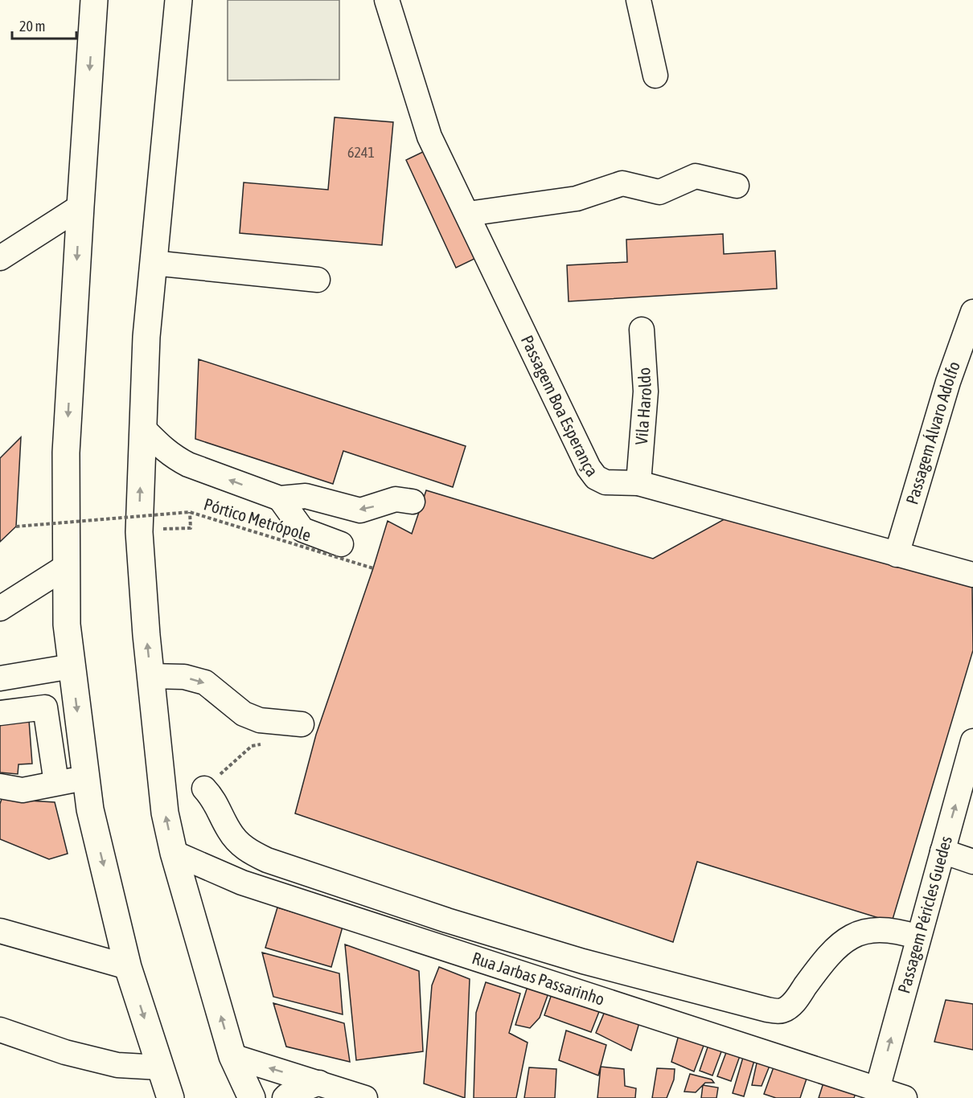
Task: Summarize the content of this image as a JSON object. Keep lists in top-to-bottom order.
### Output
{
  "streets": {
    "street": [
      "Passagem Boa Esperança",
      "Vila Haroldo",
      "Passagem Álvaro Adolfo",
      "Passagem Péricles Guedes",
      "Rua Jarbas Passarinho"
    ],
    "path": ["Pórtico Metrópole"]
  },
  "crossings": [
    ["Passagem Boa Esperança", "Vila Haroldo"],
    ["Passagem Boa Esperança", "Passagem Álvaro Adolfo"],
    ["Passagem Péricles Guedes", "Rua Jarbas Passarinho"]
  ],
  "one_way": ["Passagem Péricles Guedes"],
  "house_numbers": ["6241"],
  "scale_bar": "20 m"
}
